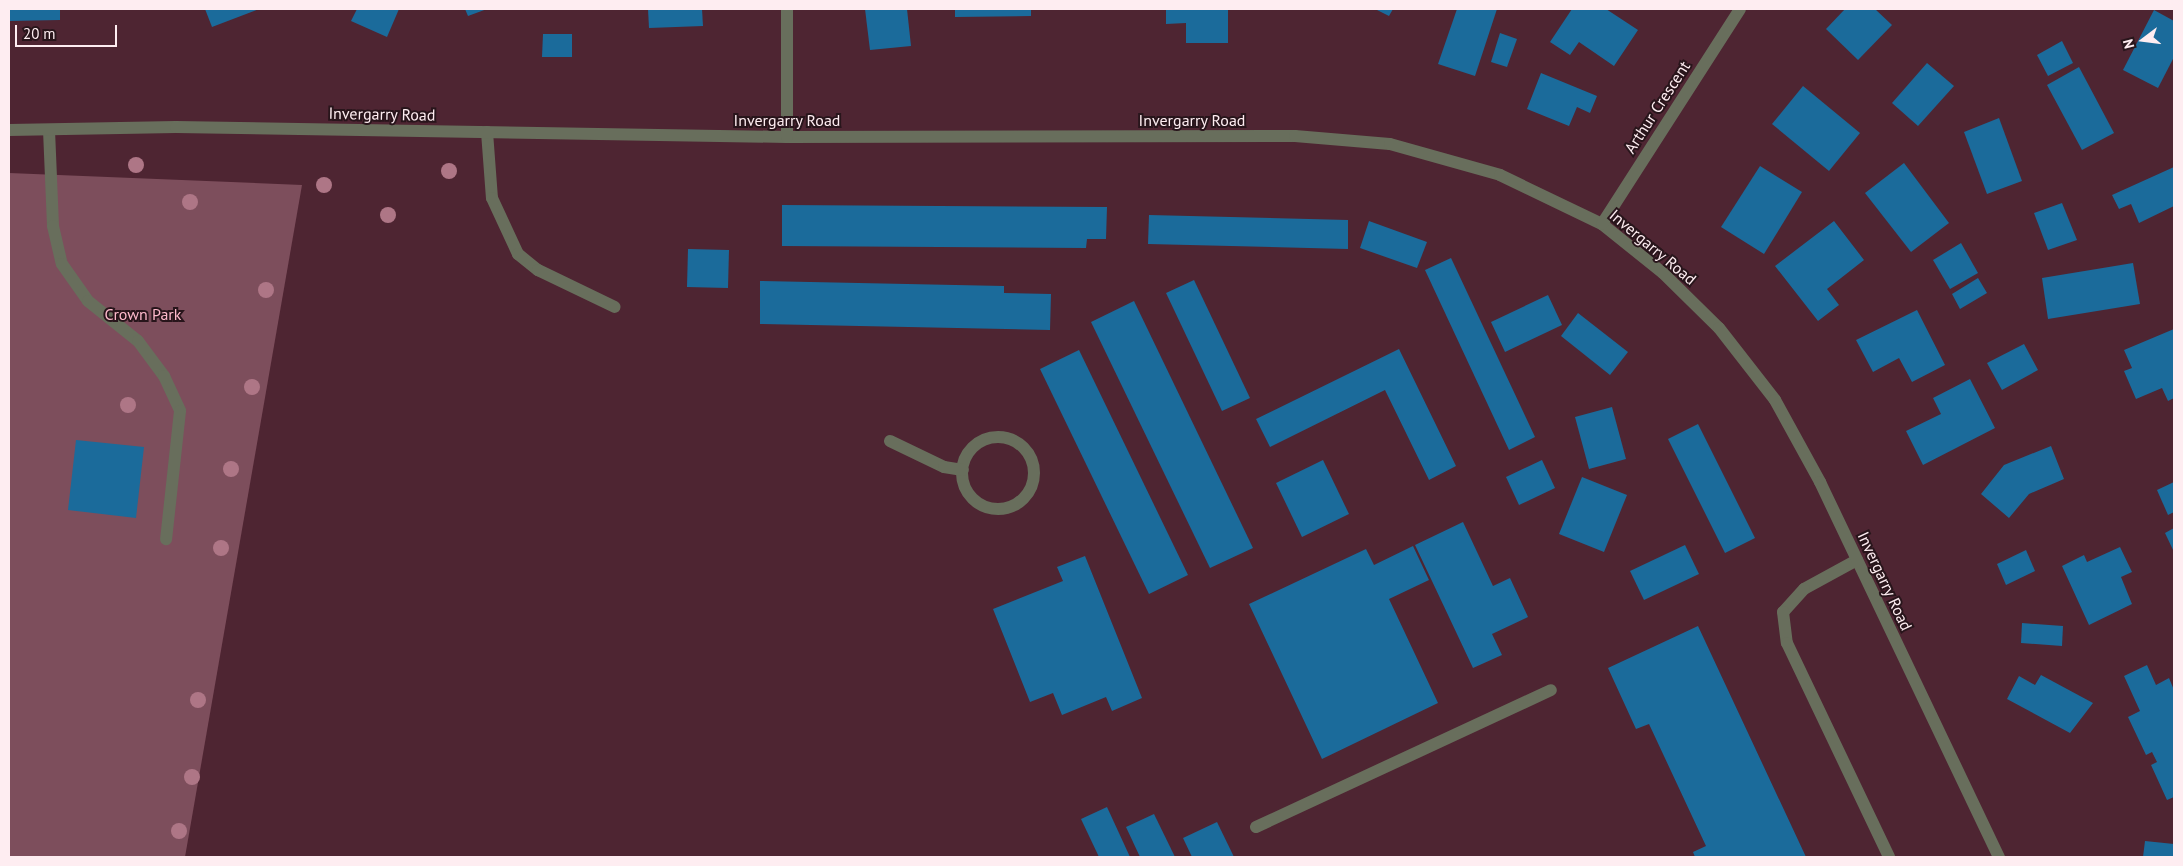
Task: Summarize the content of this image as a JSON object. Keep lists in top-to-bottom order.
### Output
{
  "streets": {
    "street": ["Arthur Crescent", "Invergarry Road"]
  },
  "crossings": [
    ["Arthur Crescent", "Invergarry Road"]
  ],
  "parks": ["Crown Park"],
  "scale_bar": "20 m",
  "north": "left"
}
